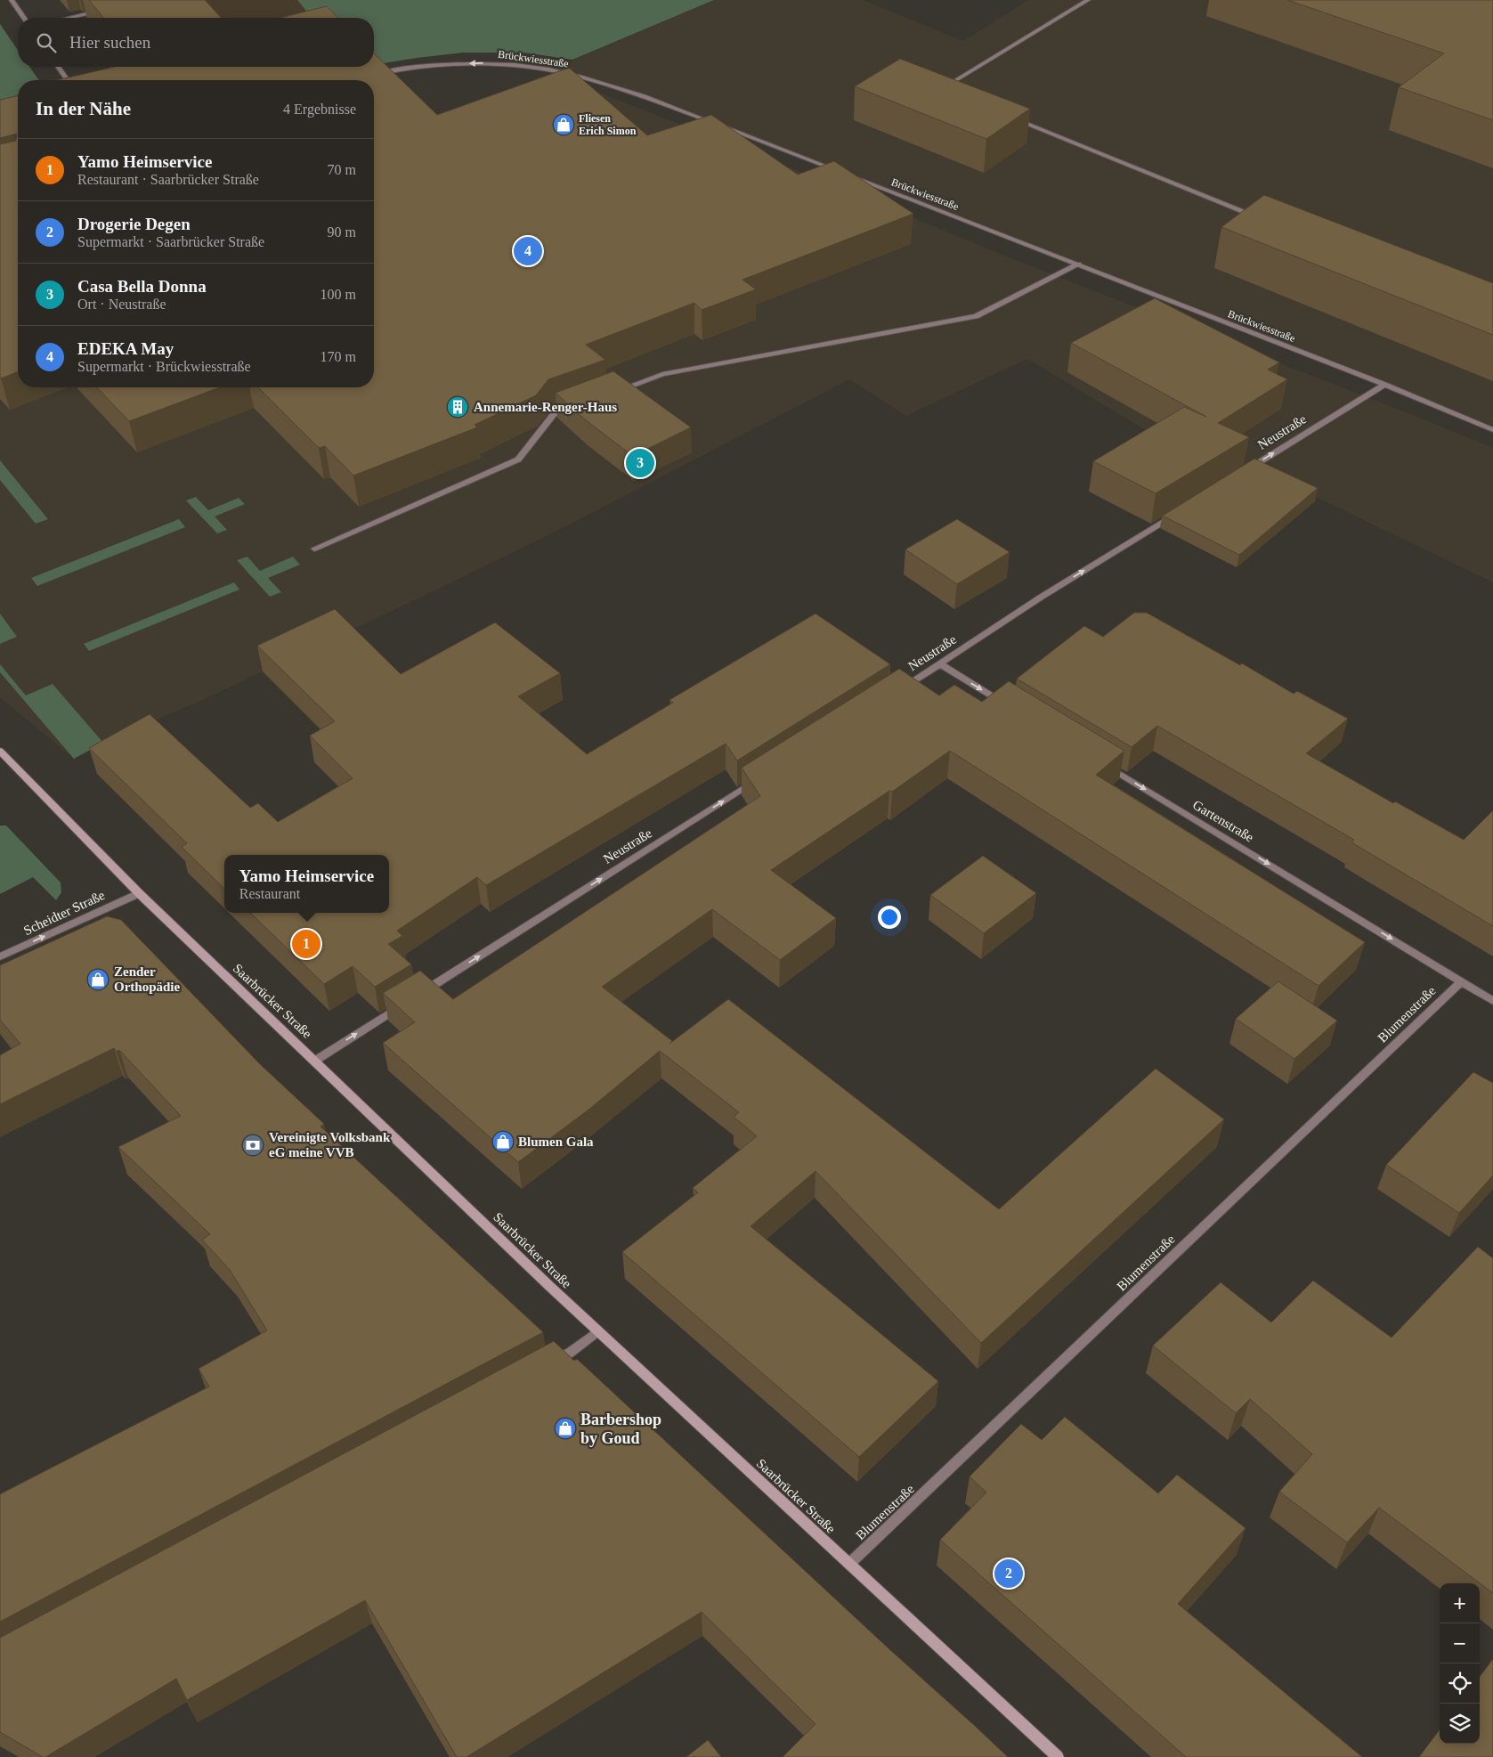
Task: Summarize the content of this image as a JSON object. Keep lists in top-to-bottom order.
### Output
{
  "streets": {
    "main road": ["Saarbrücker Straße"],
    "street": [
      "Brückwiesstraße",
      "Neustraße",
      "Gartenstraße",
      "Scheidter Straße",
      "Blumenstraße"
    ]
  },
  "crossings": [
    ["Brückwiesstraße", "Neustraße"],
    ["Neustraße", "Saarbrücker Straße"],
    ["Gartenstraße", "Blumenstraße"],
    ["Scheidter Straße", "Saarbrücker Straße"],
    ["Saarbrücker Straße", "Blumenstraße"]
  ],
  "one_way": [
    "Brückwiesstraße",
    "Neustraße",
    "Gartenstraße",
    "Scheidter Straße"
  ],
  "places": {
    "shop": [
      "Fliesen Erich Simon",
      "Zender Orthopädie",
      "Blumen Gala",
      "Barbershop by Goud"
    ],
    "building": ["Annemarie-Renger-Haus"],
    "bank": ["Vereinigte Volksbank eG meine VVB"]
  },
  "page": {
    "search": "Hier suchen",
    "heading": ["In der Nähe", "4 Ergebnisse"],
    "list": [
      {
        "mark": "1",
        "name": "Yamo Heimservice",
        "note": "Restaurant · Saarbrücker Straße",
        "value": "70 m"
      },
      {
        "mark": "2",
        "name": "Drogerie Degen",
        "note": "Supermarkt · Saarbrücker Straße",
        "value": "90 m"
      },
      {
        "mark": "3",
        "name": "Casa Bella Donna",
        "note": "Ort · Neustraße",
        "value": "100 m"
      },
      {
        "mark": "4",
        "name": "EDEKA May",
        "note": "Supermarkt · Brückwiesstraße",
        "value": "170 m"
      }
    ],
    "pins": [
      "4",
      "3",
      "1",
      "2"
    ],
    "popup": ["Yamo Heimservice", "Restaurant"],
    "map_buttons": ["+", "−"]
  }
}
